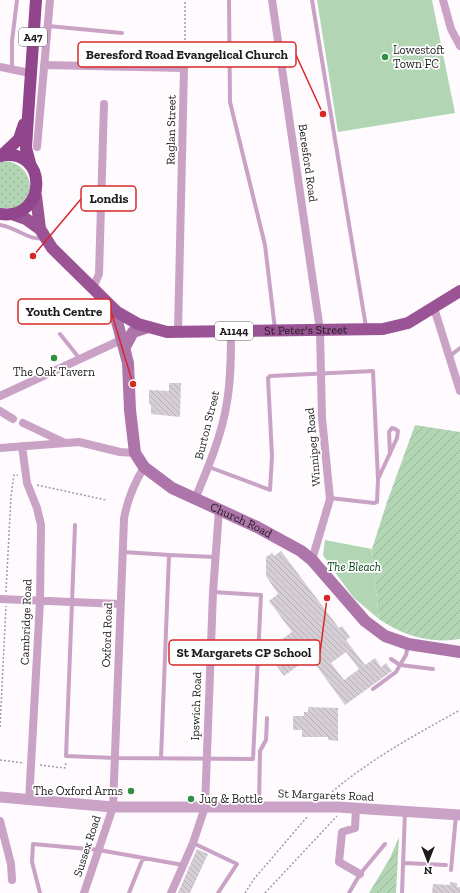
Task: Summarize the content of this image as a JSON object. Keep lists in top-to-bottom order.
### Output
{
  "streets": {
    "highway": ["A47"],
    "main road": ["St Peter's Street", "A1144", "Church Road"],
    "street": [
      "Raglan Street",
      "Beresford Road",
      "Burton Street",
      "Winnipeg Road",
      "Cambridge Road",
      "Oxford Road",
      "Ipswich Road",
      "St Margarets Road",
      "Sussex Road"
    ]
  },
  "crossings": [
    ["Raglan Street", "St Peter's Street"],
    ["Beresford Road", "St Peter's Street"],
    ["Beresford Road", "Winnipeg Road"],
    ["St Peter's Street", "Burton Street"],
    ["St Peter's Street", "Winnipeg Road"],
    ["Burton Street", "Church Road"],
    ["Winnipeg Road", "Church Road"],
    ["Church Road", "Oxford Road"],
    ["Church Road", "Ipswich Road"],
    ["Cambridge Road", "St Margarets Road"],
    ["Oxford Road", "St Margarets Road"],
    ["Oxford Road", "Sussex Road"],
    ["Ipswich Road", "St Margarets Road"],
    ["St Margarets Road", "Sussex Road"]
  ],
  "parks": ["The Bleach"],
  "places": [
    "Lowestoft Town FC",
    "Beresford Road Evangelical Church",
    "Londis",
    "The Oak Tavern",
    "Youth Centre",
    "St Margarets CP School",
    "The Oxford Arms",
    "Jug & Bottle"
  ],
  "north": "bottom"
}
